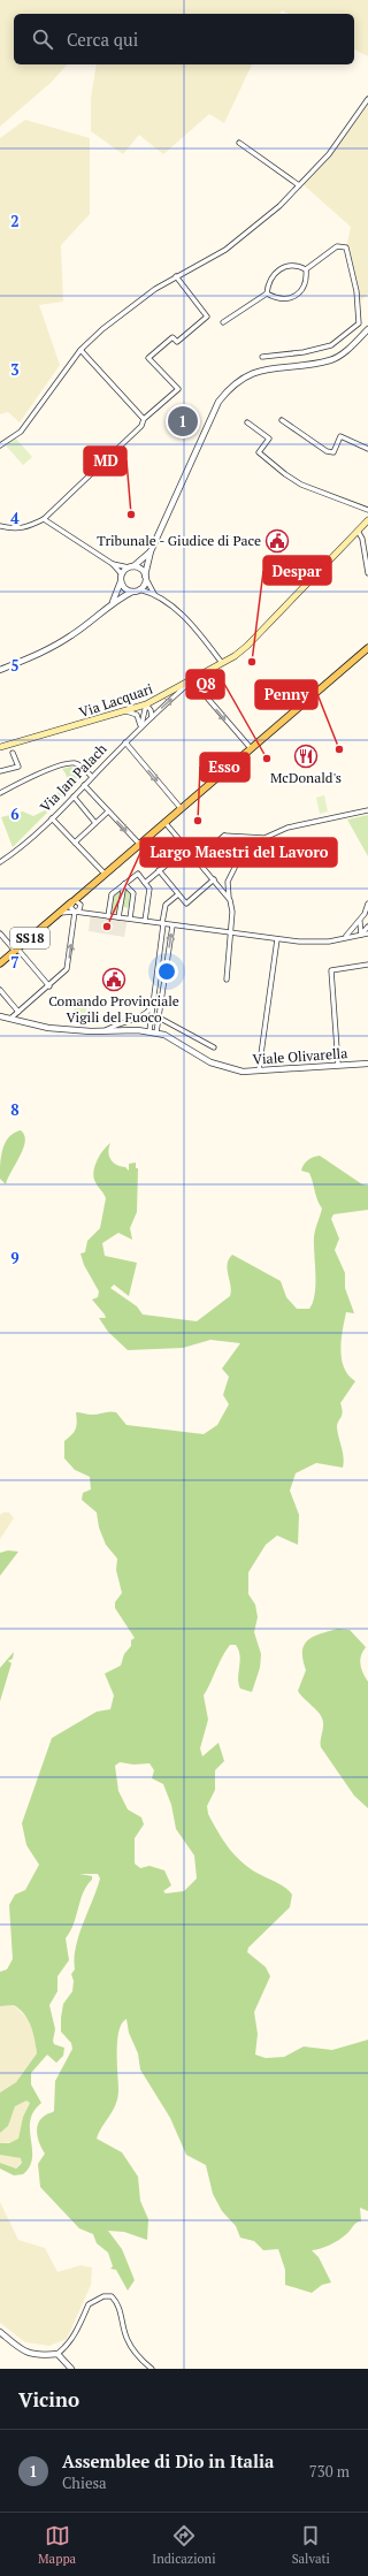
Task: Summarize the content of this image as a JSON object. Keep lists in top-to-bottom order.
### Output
{
  "streets": {
    "main road": ["Via Lacquari", "SS18"],
    "street": ["Via Jan Palach", "Viale Olivarella"]
  },
  "crossings": [
    ["Via Lacquari", "Via Jan Palach"]
  ],
  "places": {
    "other": [
      "MD",
      "Despar",
      "Penny",
      "Q8",
      "Esso",
      "Largo Maestri del Lavoro"
    ],
    "public building": ["Tribunale - Giudice di Pace", "Comando Provinciale Vigili del Fuoco"],
    "restaurant": ["McDonald's"]
  },
  "page": {
    "search": "Cerca qui",
    "pins": "1",
    "heading": "Vicino",
    "list": [
      {
        "mark": "1",
        "name": "Assemblee di Dio in Italia",
        "note": "Chiesa",
        "value": "730 m"
      }
    ],
    "nav": ["Mappa", "Indicazioni", "Salvati"]
  },
  "grid": {
    "rows": [
      "2",
      "3",
      "4",
      "5",
      "6",
      "7",
      "8",
      "9"
    ]
  }
}
